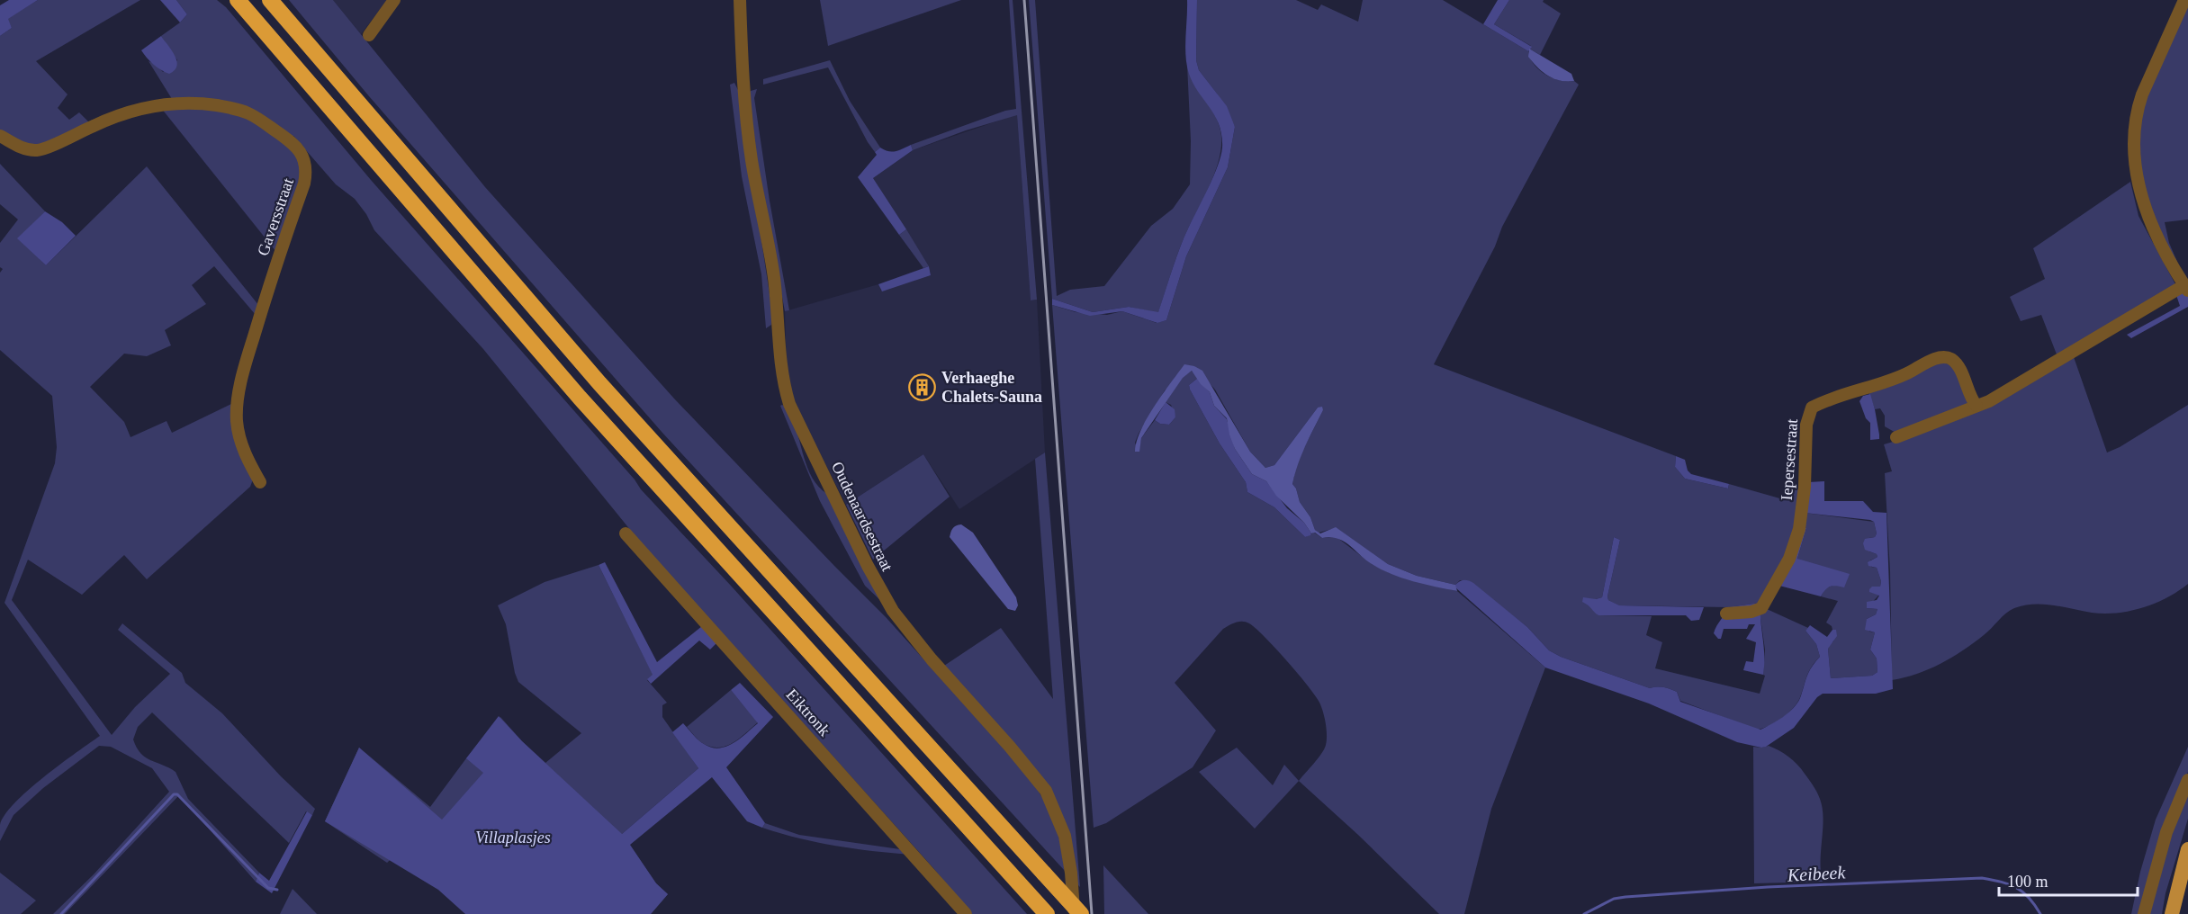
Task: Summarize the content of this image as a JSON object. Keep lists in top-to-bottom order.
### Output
{
  "streets": {
    "street": [
      "Gaversstraat",
      "Iepersestraat",
      "Oudenaardsestraat",
      "Eiktronk"
    ]
  },
  "water": ["Keibeek"],
  "parks": ["Villaplasjes"],
  "places": {
    "building": ["Verhaeghe Chalets-Sauna"]
  },
  "scale_bar": "100 m"
}
